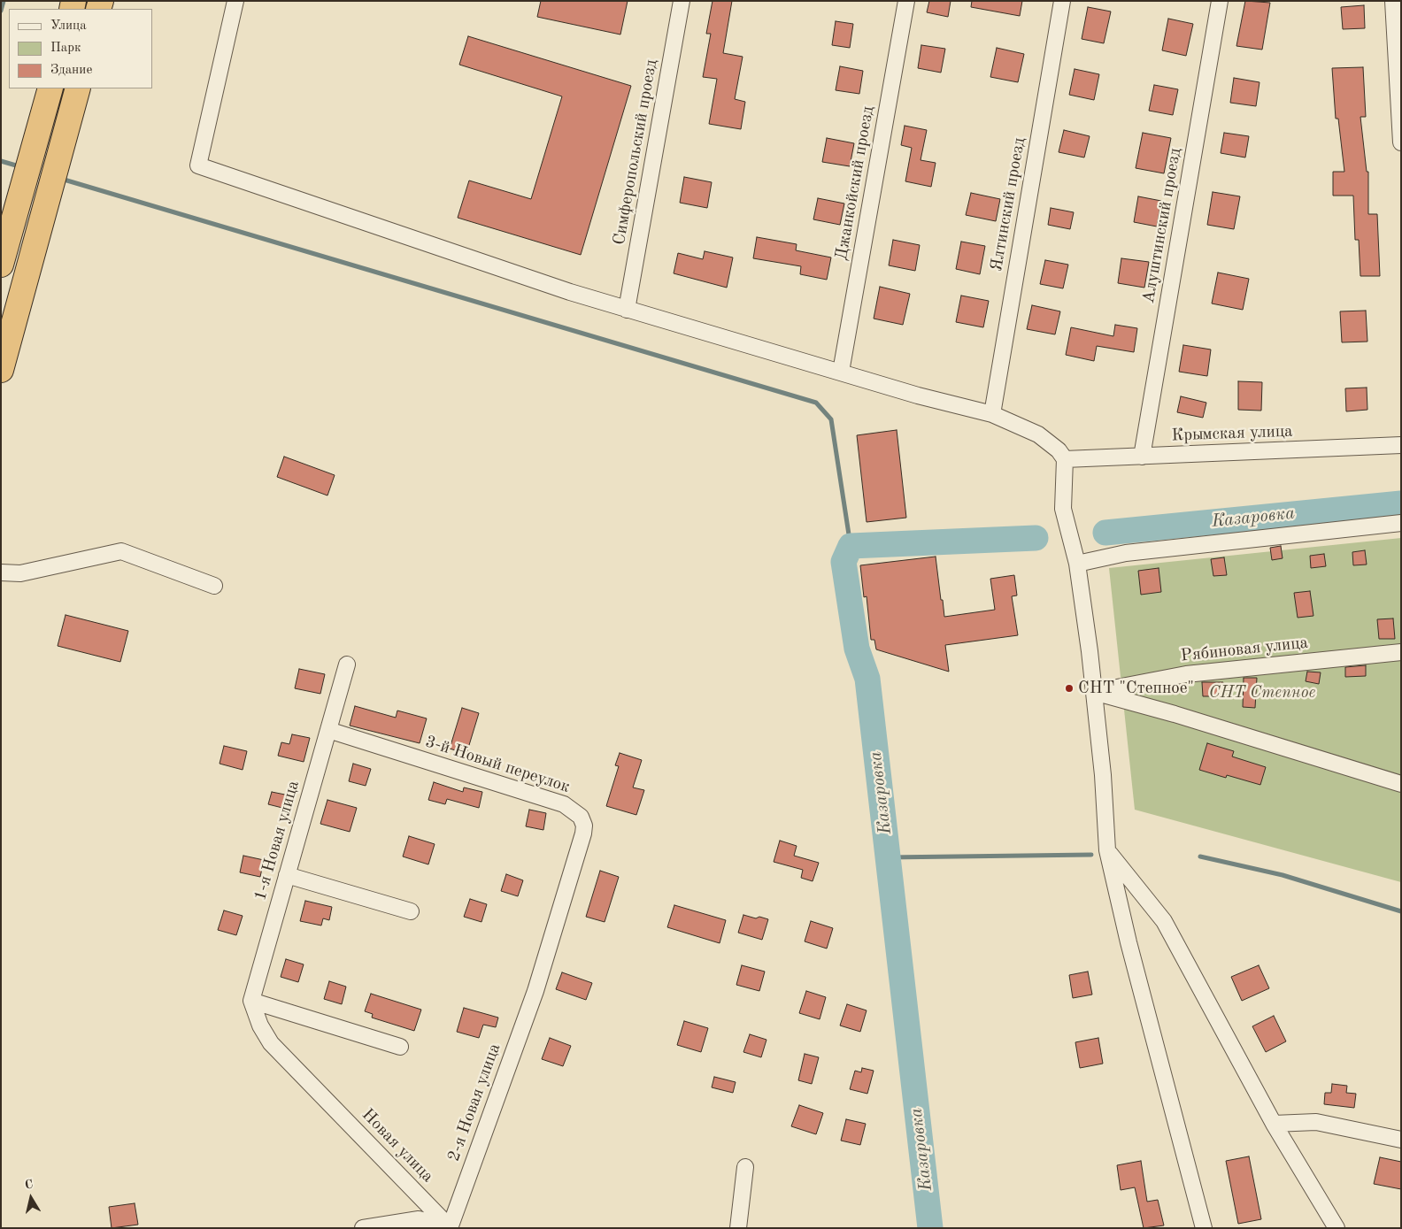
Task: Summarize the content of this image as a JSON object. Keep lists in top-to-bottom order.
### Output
{
  "streets": {
    "street": [
      "Симферопольский проезд",
      "Джанкойский проезд",
      "Ялтинский проезд",
      "Алуштинский проезд",
      "Крымская улица",
      "Рябиновая улица",
      "3-й Новый переулок",
      "1-я Новая улица",
      "2-я Новая улица",
      "Новая улица"
    ]
  },
  "crossings": [
    ["Алуштинский проезд", "Крымская улица"],
    ["3-й Новый переулок", "1-я Новая улица"],
    ["3-й Новый переулок", "2-я Новая улица"],
    ["1-я Новая улица", "Новая улица"],
    ["2-я Новая улица", "Новая улица"]
  ],
  "water": ["Казаровка"],
  "parks": ["СНТ Степное"],
  "places": ["СНТ \"Степное\""],
  "legend": ["Улица", "Парк", "Здание"],
  "north": "top"
}
